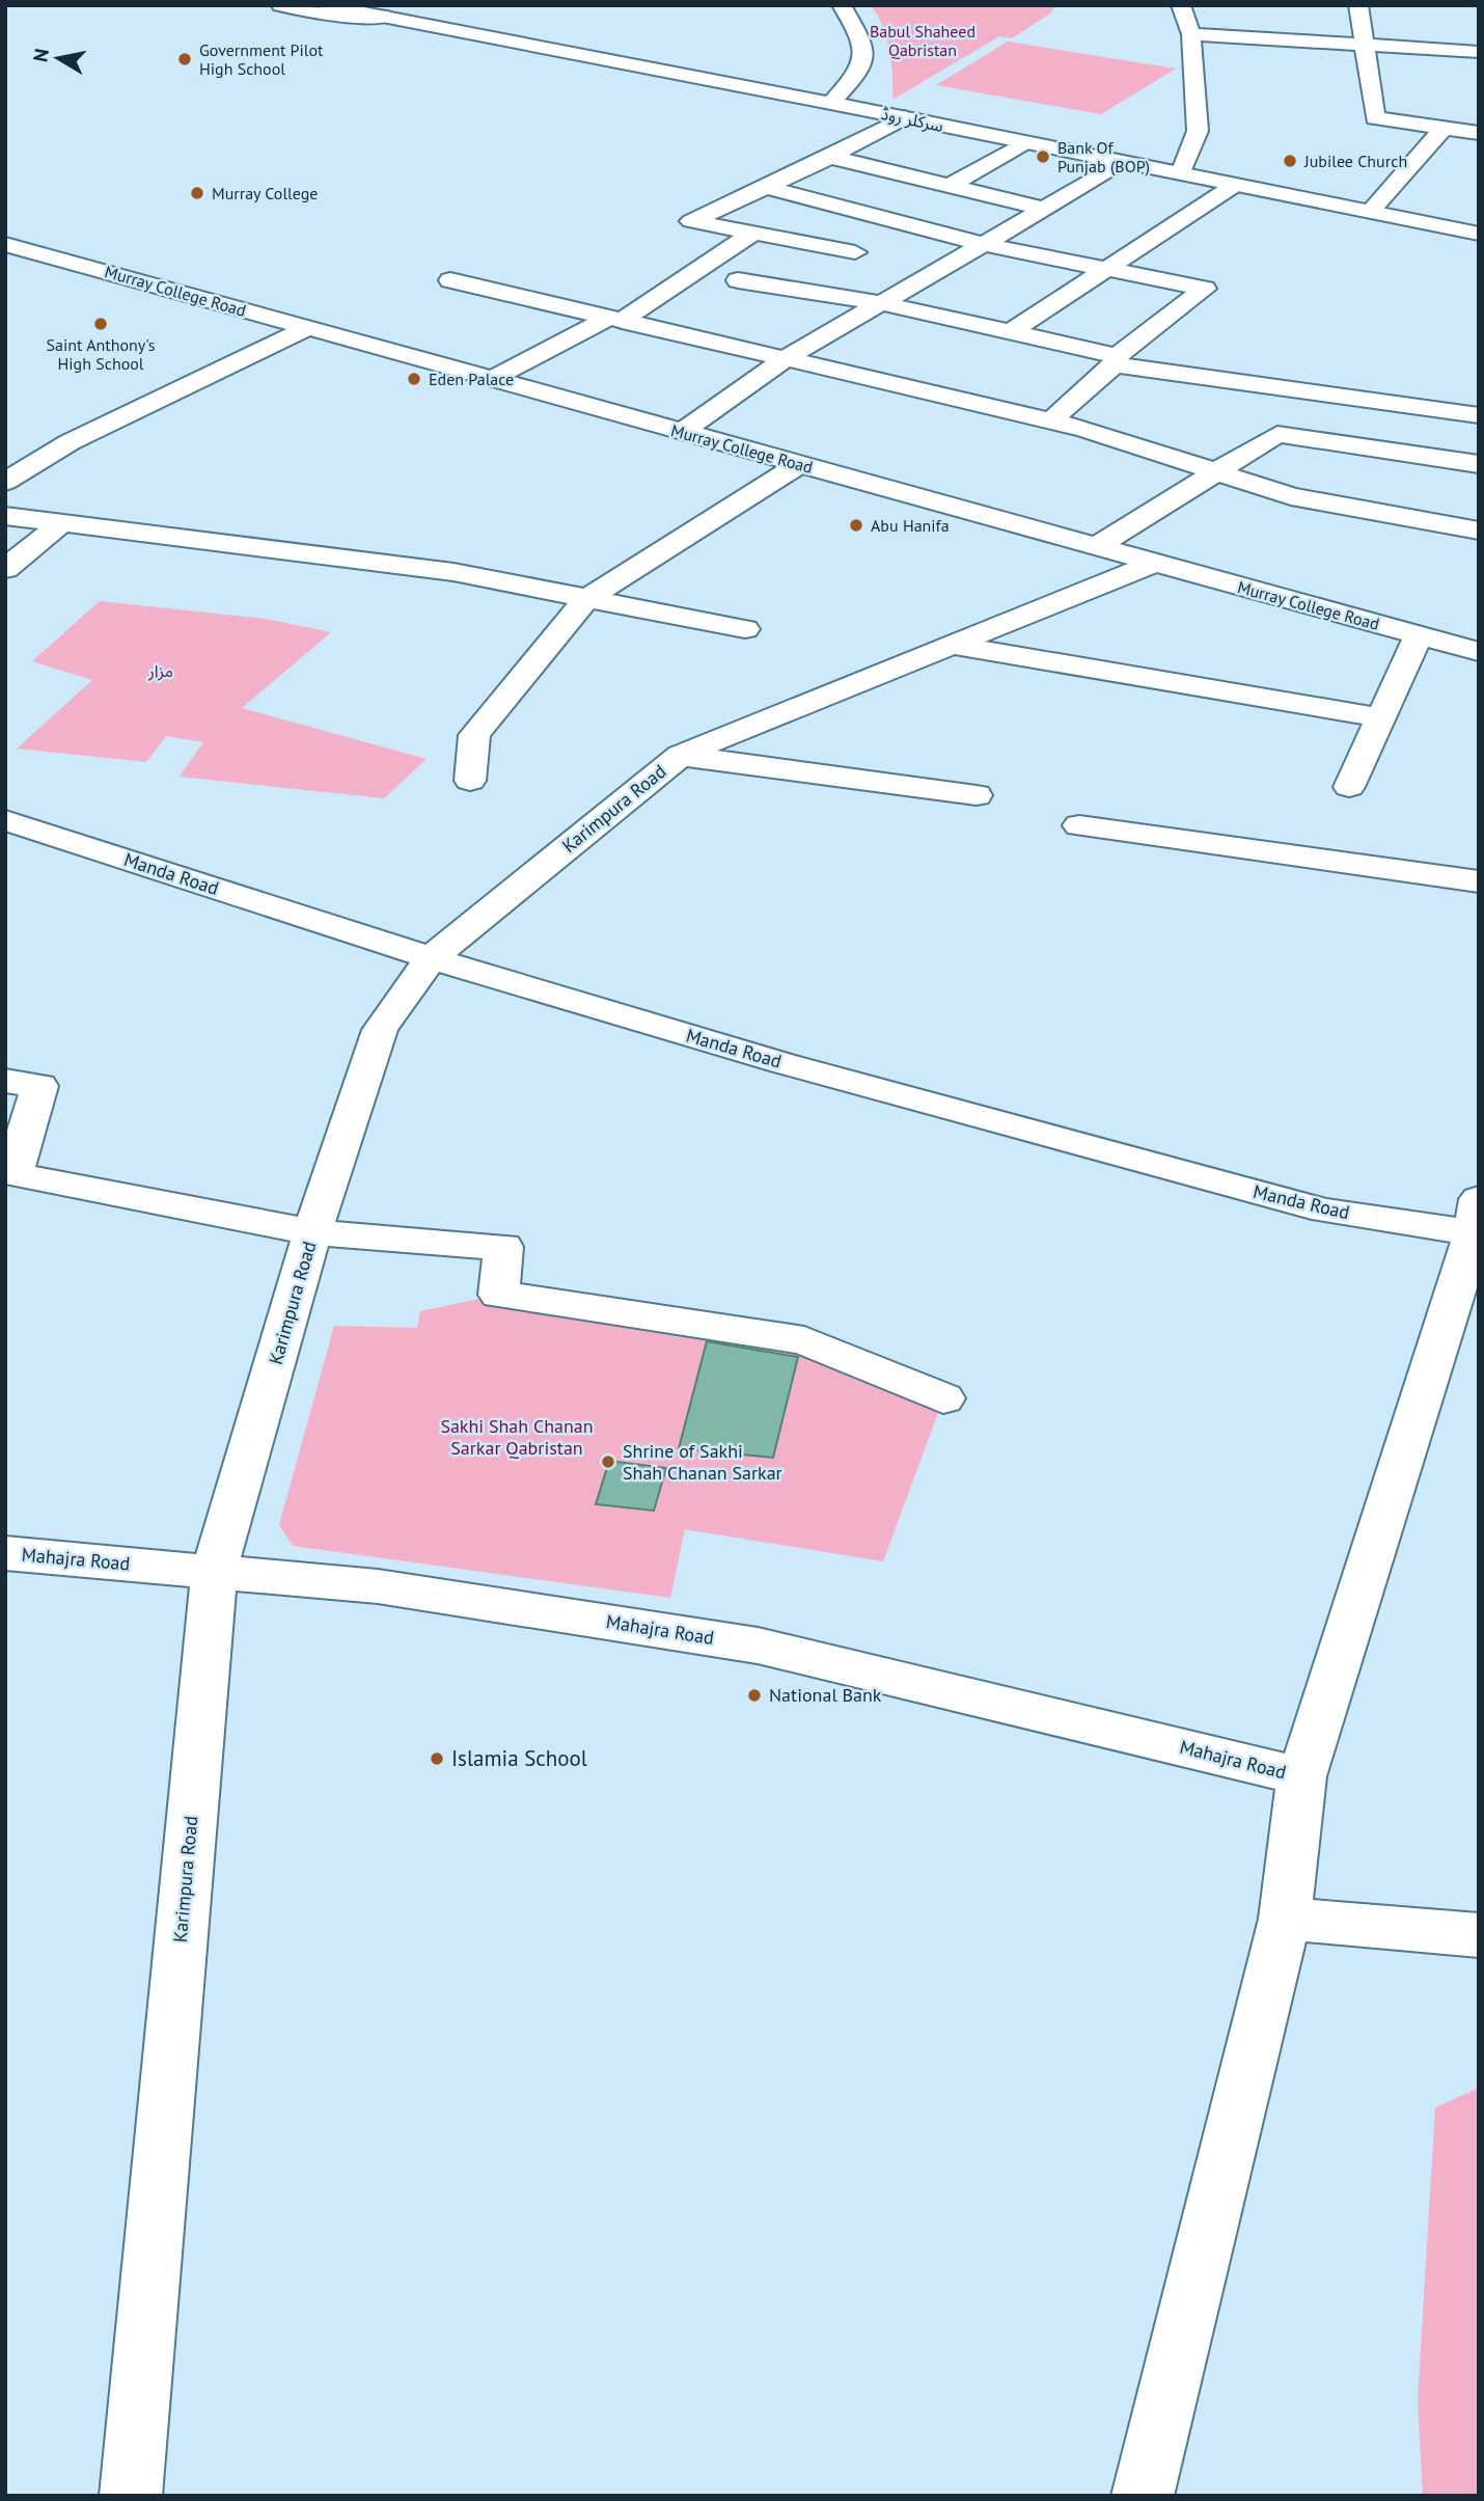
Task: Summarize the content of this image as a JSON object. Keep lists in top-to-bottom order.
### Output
{
  "streets": {
    "street": [
      "سرکلر روڈ",
      "Murray College Road",
      "Karimpura Road",
      "Manda Road",
      "Mahajra Road"
    ]
  },
  "crossings": [
    ["Murray College Road", "Karimpura Road"],
    ["Karimpura Road", "Manda Road"],
    ["Karimpura Road", "Mahajra Road"]
  ],
  "parks": ["Babul Shaheed Qabristan", "مزار", "Sakhi Shah Chanan Sarkar Qabristan"],
  "places": [
    "Government Pilot High School",
    "Bank Of Punjab (BOP)",
    "Jubilee Church",
    "Murray College",
    "Saint Anthony's High School",
    "Eden Palace",
    "Abu Hanifa",
    "Shrine of Sakhi Shah Chanan Sarkar",
    "National Bank",
    "Islamia School"
  ],
  "north": "left"
}
